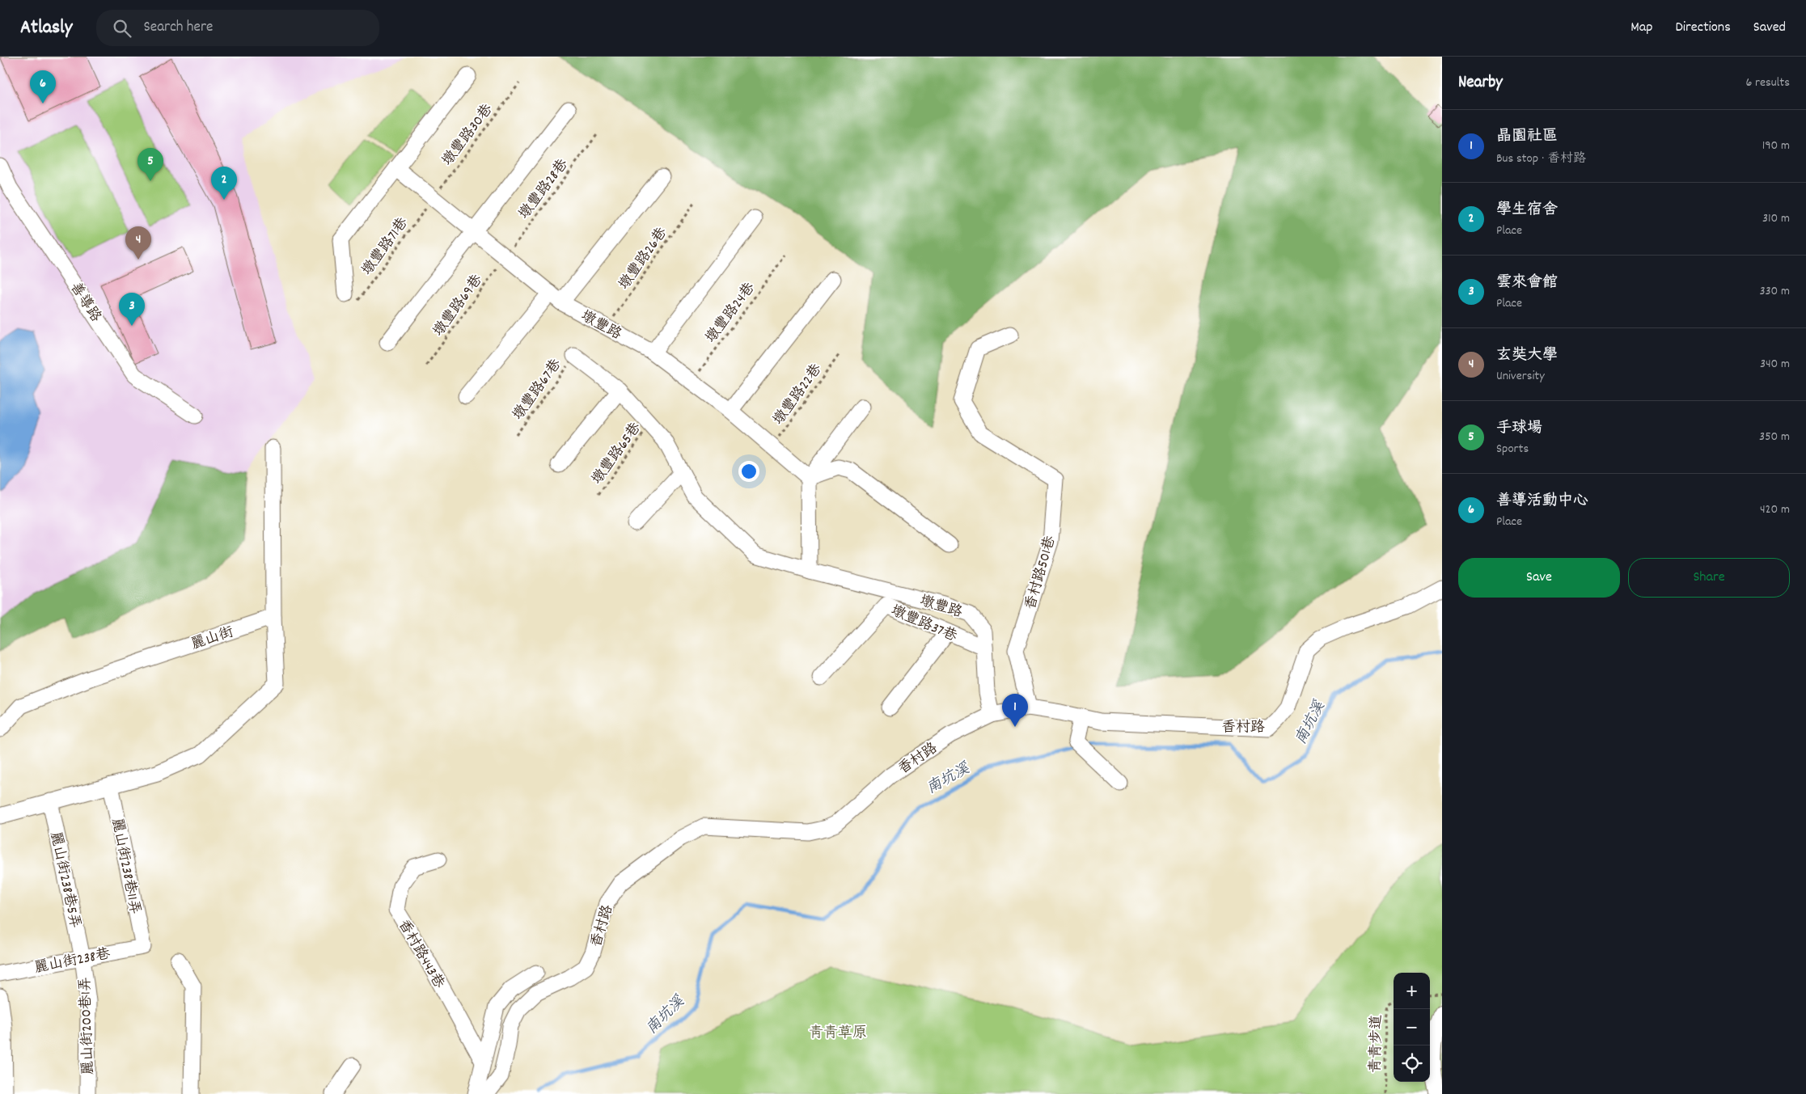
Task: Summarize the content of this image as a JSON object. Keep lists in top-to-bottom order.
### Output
{
  "streets": {
    "street": [
      "善導路",
      "墩豐路",
      "香村路501巷",
      "墩豐路37巷",
      "麗山街",
      "香村路",
      "麗山街238巷11弄",
      "麗山街238巷5弄",
      "香村路443巷",
      "麗山街238巷",
      "麗山街200巷1弄"
    ],
    "path": [
      "墩豐路30巷",
      "墩豐路28巷",
      "墩豐路71巷",
      "墩豐路26巷",
      "墩豐路69巷",
      "墩豐路24巷",
      "墩豐路67巷",
      "墩豐路22巷",
      "墩豐路65巷",
      "青青步道"
    ]
  },
  "crossings": [
    ["墩豐路30巷", "墩豐路71巷"],
    ["墩豐路30巷", "墩豐路"],
    ["墩豐路28巷", "墩豐路69巷"],
    ["墩豐路28巷", "墩豐路"],
    ["墩豐路71巷", "墩豐路"],
    ["墩豐路26巷", "墩豐路"],
    ["墩豐路69巷", "墩豐路"],
    ["墩豐路24巷", "墩豐路"],
    ["墩豐路", "墩豐路67巷"],
    ["墩豐路", "墩豐路22巷"],
    ["墩豐路", "墩豐路65巷"],
    ["墩豐路", "墩豐路37巷"],
    ["墩豐路", "香村路"],
    ["香村路501巷", "香村路"],
    ["麗山街238巷11弄", "麗山街238巷"],
    ["麗山街238巷5弄", "麗山街238巷"],
    ["麗山街238巷5弄", "麗山街200巷1弄"],
    ["麗山街238巷", "麗山街200巷1弄"]
  ],
  "water": ["南坑溪"],
  "parks": ["青青草原"],
  "page": {
    "header": "Atlasly",
    "search": "Search here",
    "nav": ["Map", "Directions", "Saved"],
    "heading": ["Nearby", "6 results"],
    "pins": [
      "6",
      "5",
      "2",
      "4",
      "3",
      "1"
    ],
    "list": [
      {
        "mark": "1",
        "name": "晶園社區",
        "note": "Bus stop · 香村路",
        "value": "190 m"
      },
      {
        "mark": "2",
        "name": "學生宿舍",
        "note": "Place",
        "value": "310 m"
      },
      {
        "mark": "3",
        "name": "雲來會館",
        "note": "Place",
        "value": "330 m"
      },
      {
        "mark": "4",
        "name": "玄奘大學",
        "note": "University",
        "value": "340 m"
      },
      {
        "mark": "5",
        "name": "手球場",
        "note": "Sports",
        "value": "350 m"
      },
      {
        "mark": "6",
        "name": "善導活動中心",
        "note": "Place",
        "value": "420 m"
      }
    ],
    "buttons": ["Save", "Share"],
    "map_buttons": ["+", "−"]
  }
}
